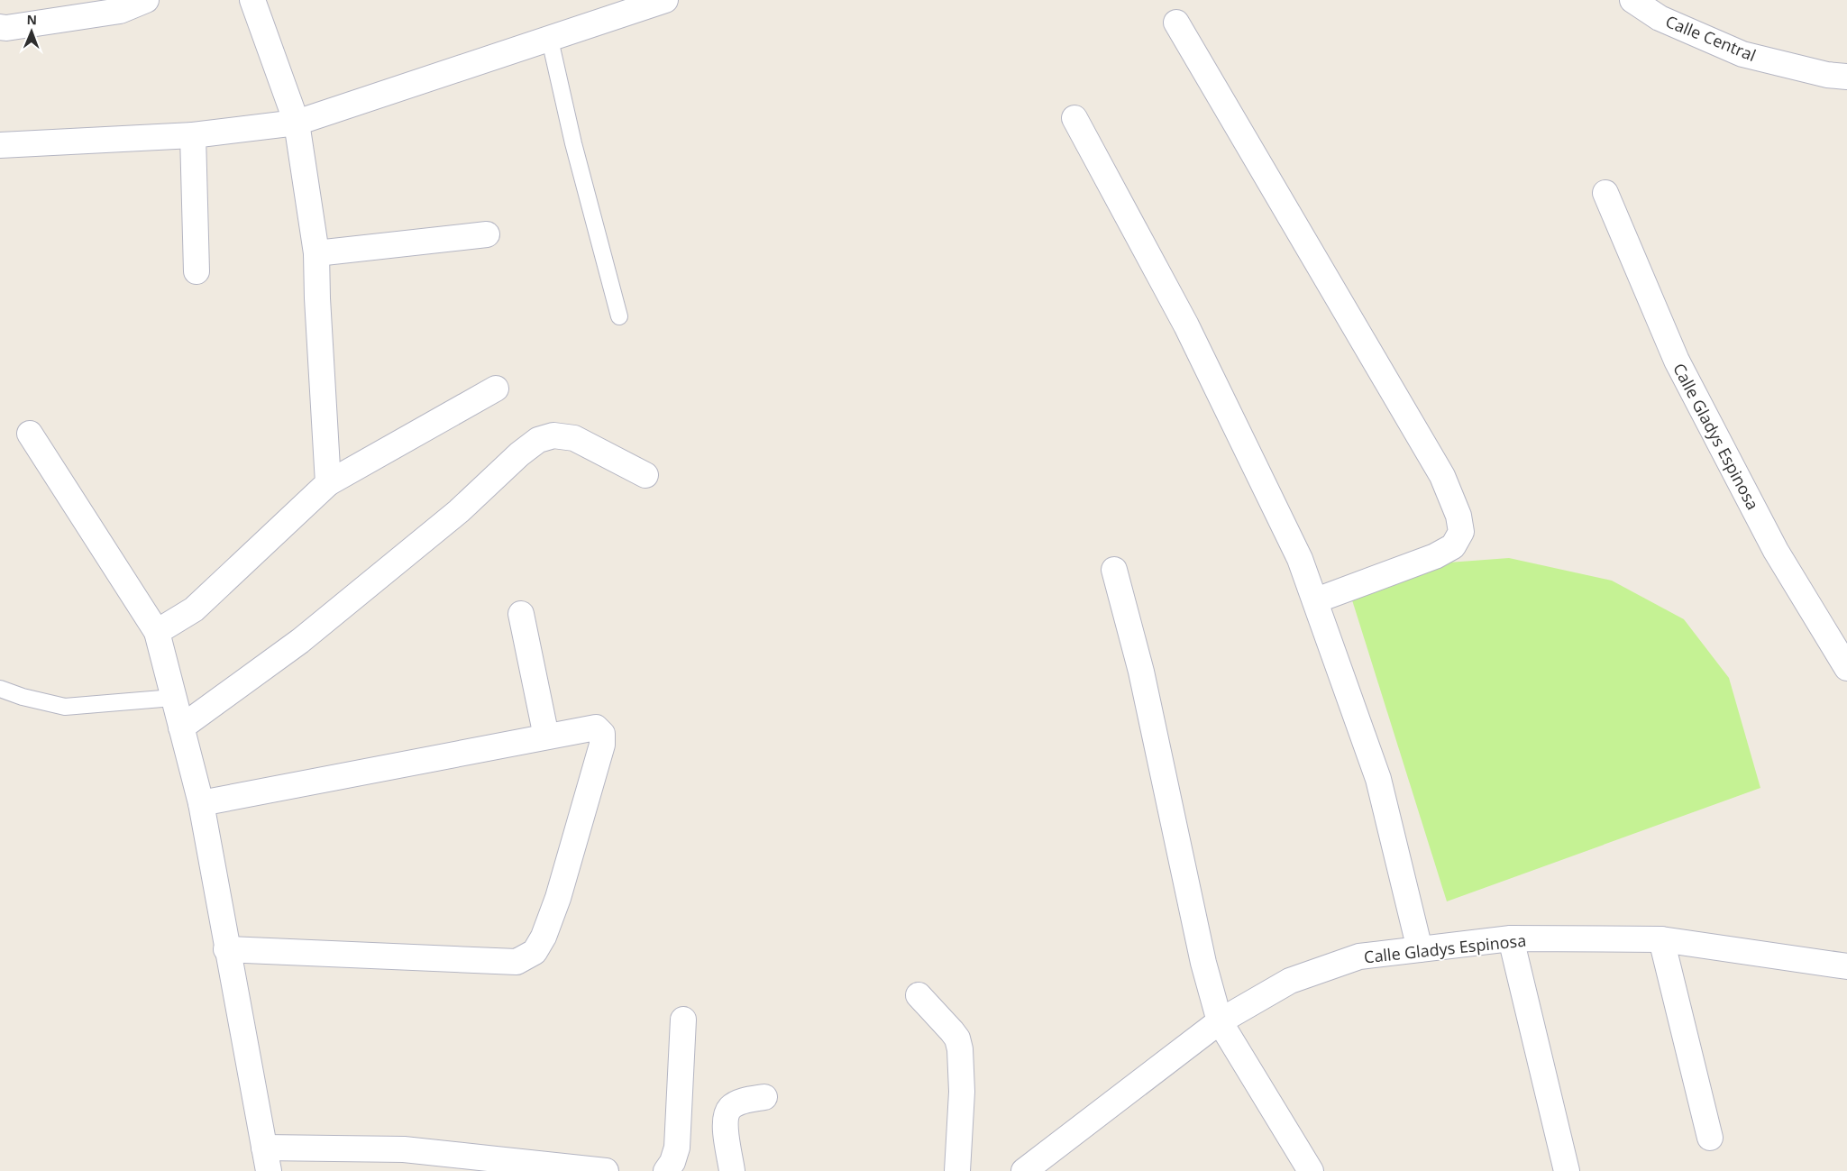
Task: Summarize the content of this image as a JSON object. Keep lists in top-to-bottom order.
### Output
{
  "streets": {
    "street": ["Calle Central", "Calle Gladys Espinosa"]
  },
  "north": "top"
}
